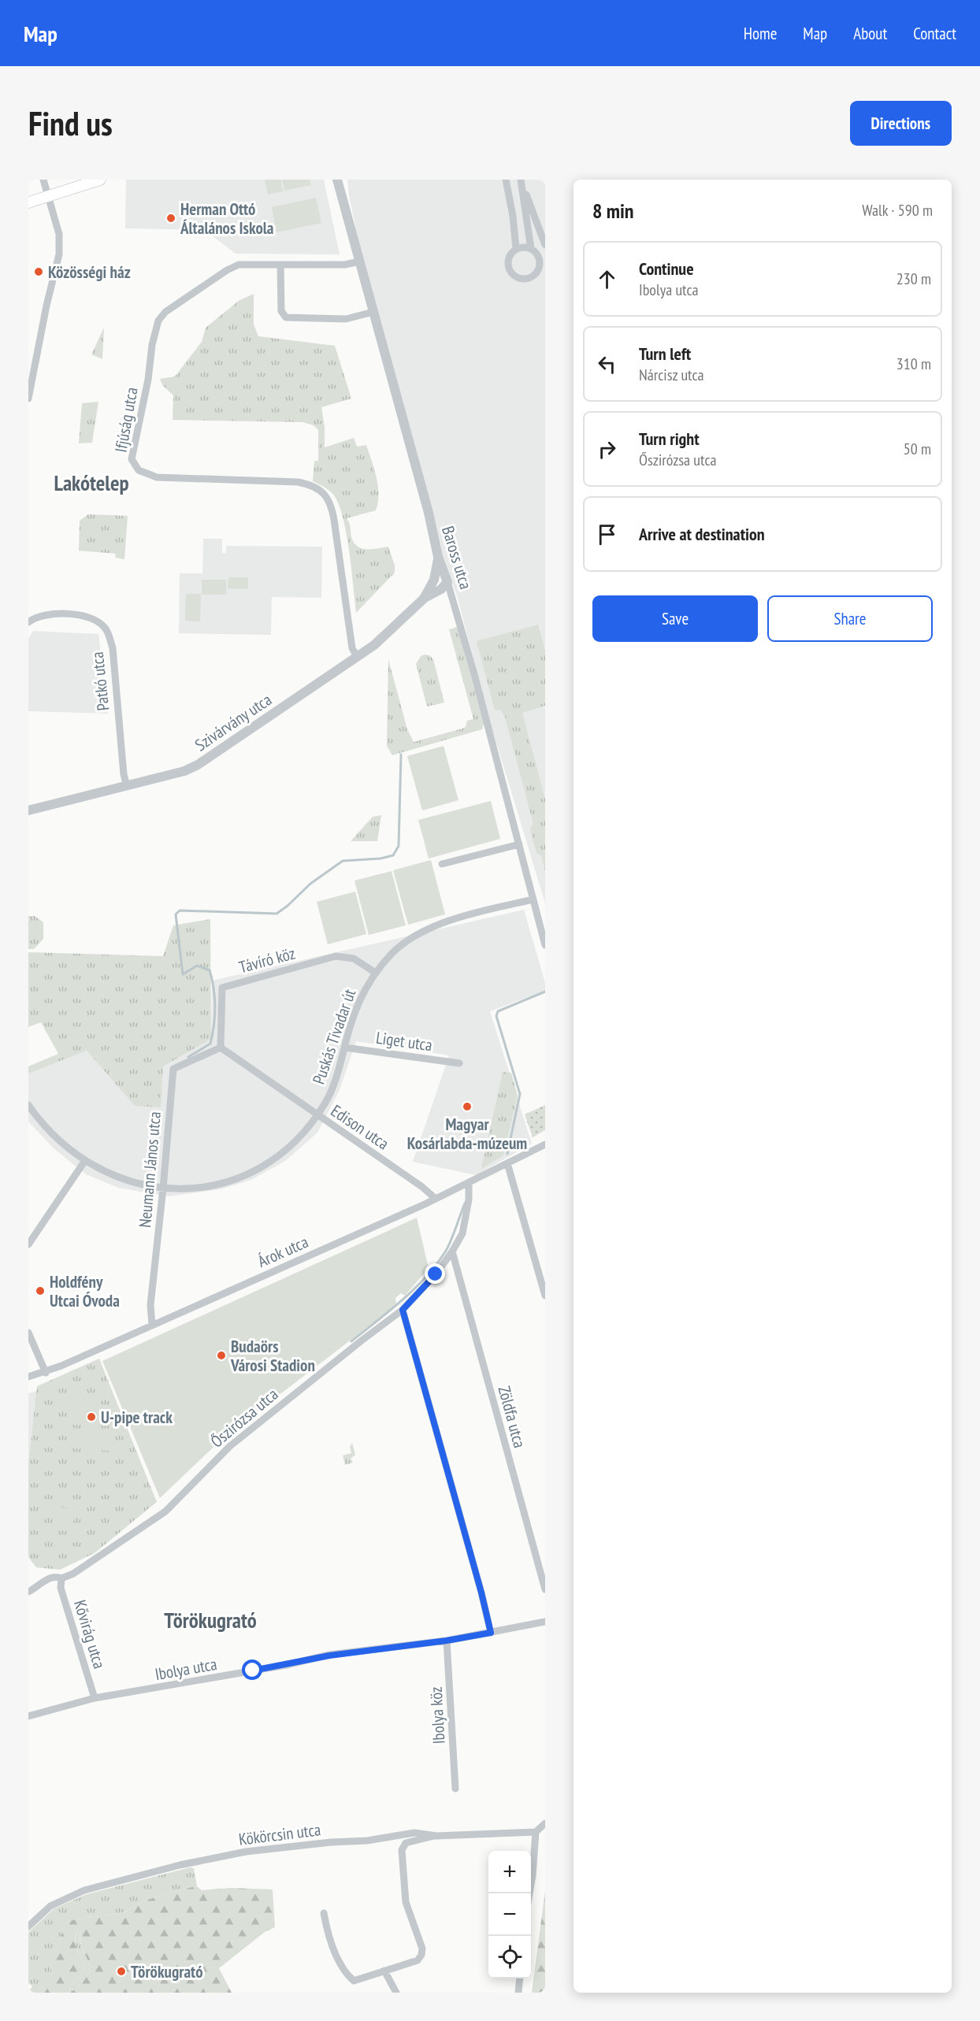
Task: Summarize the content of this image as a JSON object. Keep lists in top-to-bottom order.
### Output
{
  "streets": {
    "street": [
      "Ifjúság utca",
      "Baross utca",
      "Patkó utca",
      "Szivárvány utca",
      "Távíró köz",
      "Puskás Tivadar út",
      "Liget utca",
      "Edison utca",
      "Neumann János utca",
      "Árok utca",
      "Zöldfa utca",
      "Őszirózsa utca",
      "Kővirág utca",
      "Ibolya utca",
      "Ibolya köz",
      "Kökörcsin utca"
    ]
  },
  "crossings": [
    ["Ifjúság utca", "Baross utca"],
    ["Ifjúság utca", "Szivárvány utca"],
    ["Baross utca", "Szivárvány utca"],
    ["Baross utca", "Puskás Tivadar út"],
    ["Patkó utca", "Szivárvány utca"],
    ["Távíró köz", "Puskás Tivadar út"],
    ["Távíró köz", "Edison utca"],
    ["Távíró köz", "Neumann János utca"],
    ["Puskás Tivadar út", "Liget utca"],
    ["Puskás Tivadar út", "Edison utca"],
    ["Puskás Tivadar út", "Neumann János utca"],
    ["Edison utca", "Neumann János utca"],
    ["Edison utca", "Árok utca"],
    ["Neumann János utca", "Árok utca"],
    ["Árok utca", "Őszirózsa utca"],
    ["Zöldfa utca", "Őszirózsa utca"],
    ["Őszirózsa utca", "Kővirág utca"],
    ["Kővirág utca", "Ibolya utca"],
    ["Ibolya utca", "Ibolya köz"]
  ],
  "districts": ["Lakótelep", "Törökugrató"],
  "places": [
    "Herman Ottó Általános Iskola",
    "Közösségi ház",
    "Magyar Kosárlabda-múzeum",
    "Holdfény Utcai Óvoda",
    "Budaörs Városi Stadion",
    "U-pipe track",
    "Törökugrató"
  ],
  "page": {
    "header": "Map",
    "nav": [
      "Home",
      "Map",
      "About",
      "Contact"
    ],
    "buttons": [
      "Directions",
      ["Save", "Share"]
    ],
    "title": "Find us",
    "heading": ["8 min", "Walk · 590 m"],
    "list": [
      ["Continue", "Ibolya utca", "230 m"],
      ["Turn left", "Nárcisz utca", "310 m"],
      ["Turn right", "Őszirózsa utca", "50 m"],
      "Arrive at destination"
    ],
    "map_buttons": ["+", "−"]
  }
}
